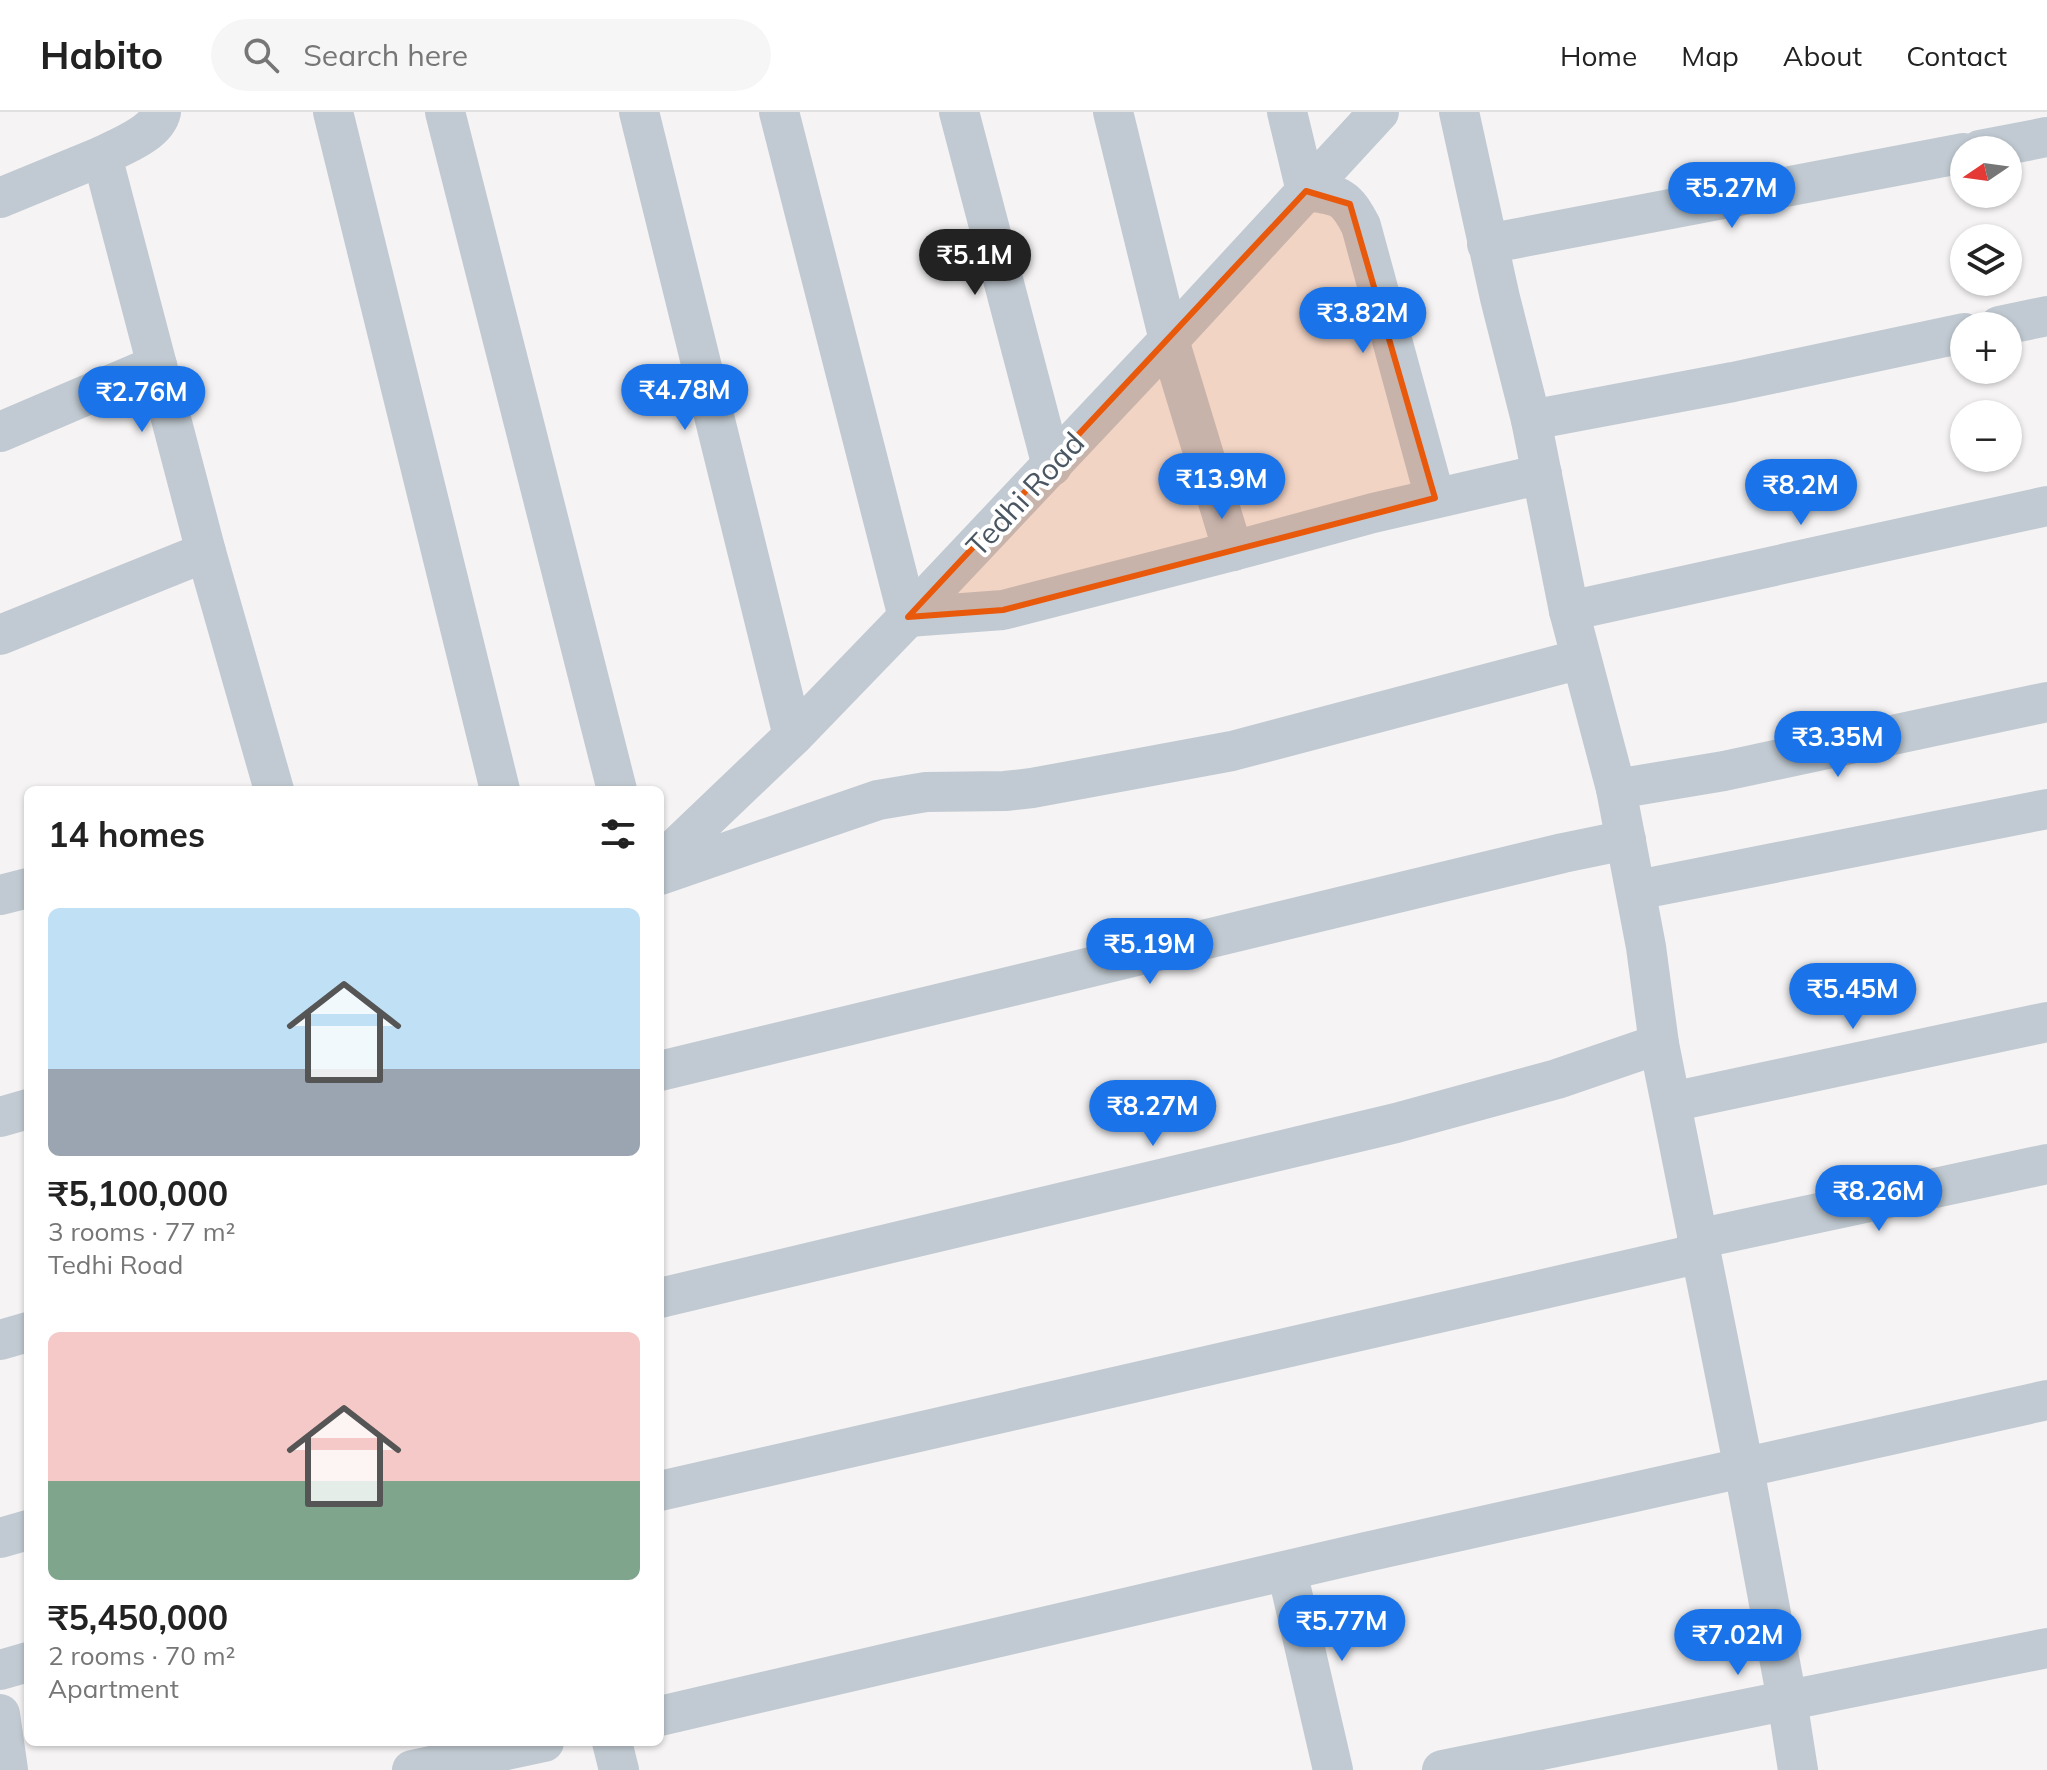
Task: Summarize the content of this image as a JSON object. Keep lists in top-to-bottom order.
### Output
{
  "streets": {
    "street": ["Tedhi Road"]
  },
  "north": "left",
  "page": {
    "header": "Habito",
    "search": "Search here",
    "nav": [
      "Home",
      "Map",
      "About",
      "Contact"
    ],
    "map_buttons": ["+", "−"],
    "price": [
      "₹5.27M",
      "₹5.1M",
      "₹3.82M",
      "₹4.78M",
      "₹2.76M",
      "₹13.9M",
      "₹8.2M",
      "₹3.35M",
      "₹5.19M",
      "₹5.45M",
      "₹8.27M",
      "₹8.26M",
      "₹5.77M",
      "₹7.02M"
    ],
    "heading": "14 homes",
    "list": [
      {
        "name": "₹5,100,000",
        "note": "3 rooms · 77 m² · Tedhi Road"
      },
      {
        "name": "₹5,450,000",
        "note": "2 rooms · 70 m² · Apartment"
      }
    ]
  }
}
